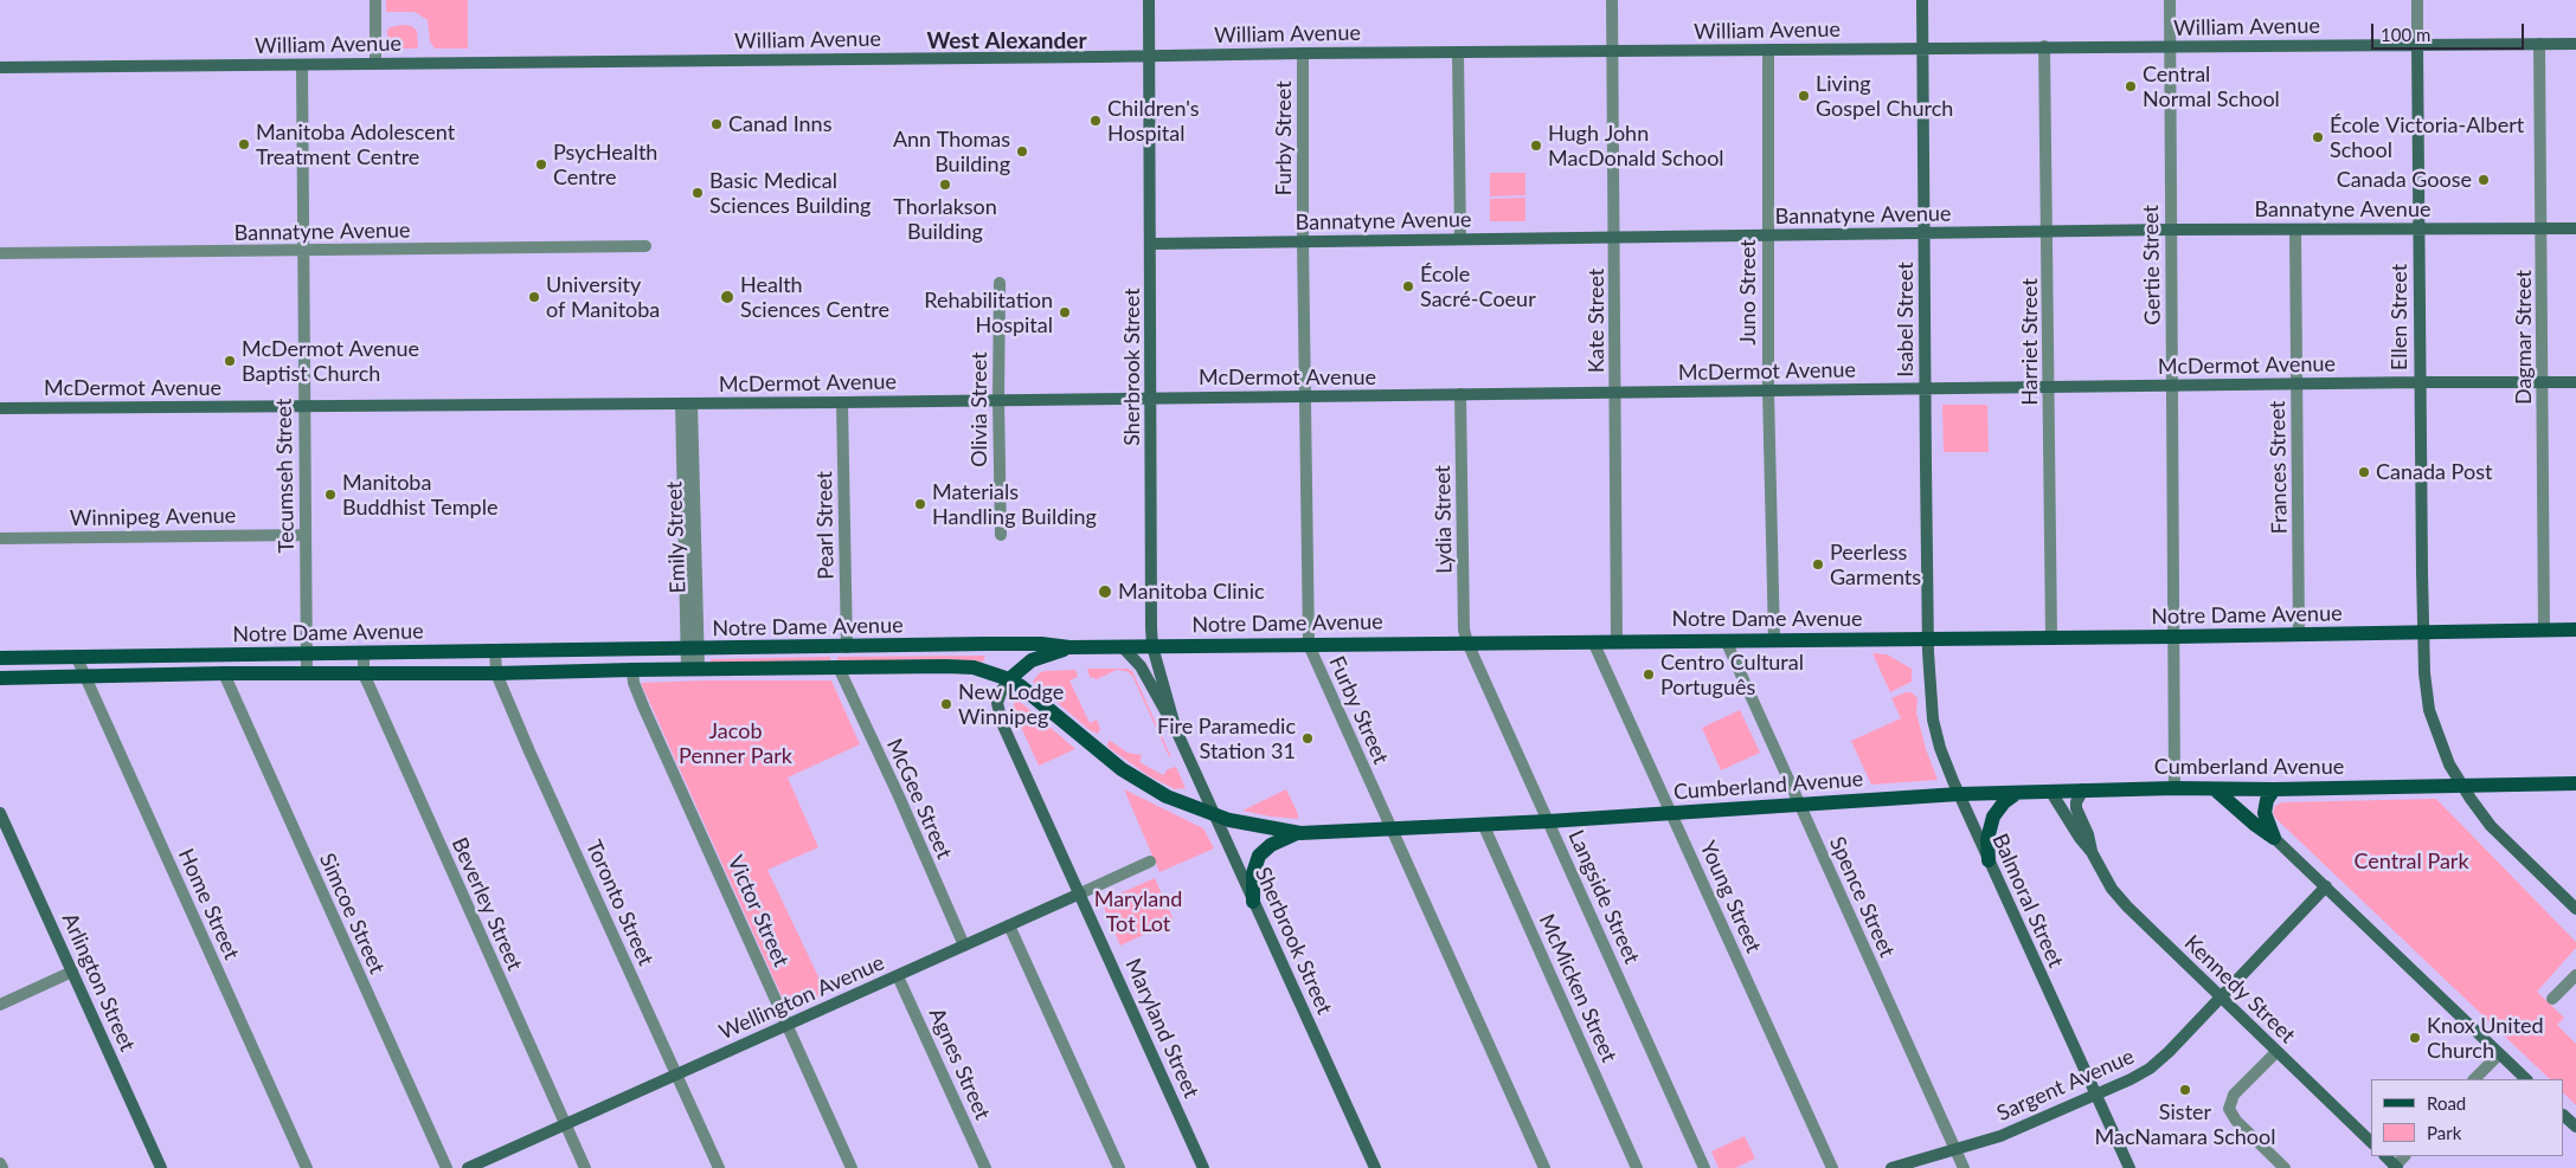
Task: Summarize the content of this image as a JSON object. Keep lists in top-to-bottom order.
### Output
{
  "streets": {
    "main road": ["Notre Dame Avenue", "Cumberland Avenue"],
    "street": [
      "William Avenue",
      "Furby Street",
      "Bannatyne Avenue",
      "Gertie Street",
      "Juno Street",
      "Ellen Street",
      "Isabel Street",
      "Kate Street",
      "Dagmar Street",
      "Harriet Street",
      "McDermot Avenue",
      "Sherbrook Street",
      "Olivia Street",
      "Frances Street",
      "Tecumseh Street",
      "Winnipeg Avenue",
      "Lydia Street",
      "Pearl Street",
      "Emily Street",
      "McGee Street",
      "Langside Street",
      "Young Street",
      "Spence Street",
      "Balmoral Street",
      "Toronto Street",
      "Home Street",
      "Beverley Street",
      "Victor Street",
      "Simcoe Street",
      "Arlington Street",
      "McMicken Street",
      "Kennedy Street",
      "Wellington Avenue",
      "Maryland Street",
      "Agnes Street",
      "Sargent Avenue"
    ]
  },
  "crossings": [
    ["William Avenue", "Furby Street"],
    ["William Avenue", "Gertie Street"],
    ["William Avenue", "Juno Street"],
    ["William Avenue", "Ellen Street"],
    ["William Avenue", "Isabel Street"],
    ["William Avenue", "Kate Street"],
    ["William Avenue", "Dagmar Street"],
    ["William Avenue", "Harriet Street"],
    ["William Avenue", "Sherbrook Street"],
    ["William Avenue", "Tecumseh Street"],
    ["Furby Street", "Bannatyne Avenue"],
    ["Furby Street", "McDermot Avenue"],
    ["Furby Street", "Notre Dame Avenue"],
    ["Furby Street", "Cumberland Avenue"],
    ["Bannatyne Avenue", "Gertie Street"],
    ["Bannatyne Avenue", "Juno Street"],
    ["Bannatyne Avenue", "Ellen Street"],
    ["Bannatyne Avenue", "Isabel Street"],
    ["Bannatyne Avenue", "Kate Street"],
    ["Bannatyne Avenue", "Dagmar Street"],
    ["Bannatyne Avenue", "Harriet Street"],
    ["Bannatyne Avenue", "Sherbrook Street"],
    ["Bannatyne Avenue", "Frances Street"],
    ["Bannatyne Avenue", "Tecumseh Street"],
    ["Gertie Street", "McDermot Avenue"],
    ["Gertie Street", "Notre Dame Avenue"],
    ["Gertie Street", "Cumberland Avenue"],
    ["Juno Street", "McDermot Avenue"],
    ["Juno Street", "Notre Dame Avenue"],
    ["Ellen Street", "McDermot Avenue"],
    ["Ellen Street", "Notre Dame Avenue"],
    ["Ellen Street", "Cumberland Avenue"],
    ["Isabel Street", "McDermot Avenue"],
    ["Isabel Street", "Notre Dame Avenue"],
    ["Isabel Street", "Balmoral Street"],
    ["Kate Street", "McDermot Avenue"],
    ["Kate Street", "Notre Dame Avenue"],
    ["Dagmar Street", "McDermot Avenue"],
    ["Dagmar Street", "Notre Dame Avenue"],
    ["Harriet Street", "McDermot Avenue"],
    ["Harriet Street", "Notre Dame Avenue"],
    ["McDermot Avenue", "Sherbrook Street"],
    ["McDermot Avenue", "Olivia Street"],
    ["McDermot Avenue", "Frances Street"],
    ["McDermot Avenue", "Tecumseh Street"],
    ["McDermot Avenue", "Lydia Street"],
    ["McDermot Avenue", "Pearl Street"],
    ["McDermot Avenue", "Emily Street"],
    ["Sherbrook Street", "Notre Dame Avenue"],
    ["Sherbrook Street", "Cumberland Avenue"],
    ["Frances Street", "Notre Dame Avenue"],
    ["Tecumseh Street", "Winnipeg Avenue"],
    ["Tecumseh Street", "Notre Dame Avenue"],
    ["Lydia Street", "Notre Dame Avenue"],
    ["Lydia Street", "Langside Street"],
    ["Pearl Street", "Notre Dame Avenue"],
    ["Emily Street", "Notre Dame Avenue"],
    ["Notre Dame Avenue", "Cumberland Avenue"],
    ["Notre Dame Avenue", "McGee Street"],
    ["Notre Dame Avenue", "Langside Street"],
    ["Notre Dame Avenue", "Young Street"],
    ["Notre Dame Avenue", "Spence Street"],
    ["Notre Dame Avenue", "Balmoral Street"],
    ["Notre Dame Avenue", "Toronto Street"],
    ["Notre Dame Avenue", "Home Street"],
    ["Notre Dame Avenue", "Beverley Street"],
    ["Notre Dame Avenue", "Victor Street"],
    ["Notre Dame Avenue", "Simcoe Street"],
    ["Notre Dame Avenue", "Maryland Street"],
    ["Cumberland Avenue", "Langside Street"],
    ["Cumberland Avenue", "Young Street"],
    ["Cumberland Avenue", "Spence Street"],
    ["Cumberland Avenue", "Balmoral Street"],
    ["Cumberland Avenue", "McMicken Street"],
    ["Cumberland Avenue", "Kennedy Street"],
    ["Cumberland Avenue", "Maryland Street"],
    ["McGee Street", "Wellington Avenue"],
    ["Spence Street", "Sargent Avenue"],
    ["Balmoral Street", "Sargent Avenue"],
    ["Toronto Street", "Wellington Avenue"],
    ["Beverley Street", "Wellington Avenue"],
    ["Victor Street", "Wellington Avenue"],
    ["Kennedy Street", "Sargent Avenue"],
    ["Wellington Avenue", "Maryland Street"],
    ["Wellington Avenue", "Agnes Street"]
  ],
  "districts": ["West Alexander"],
  "parks": ["Jacob Penner Park", "Central Park", "Maryland Tot Lot"],
  "places": [
    "Central Normal School",
    "Living Gospel Church",
    "Children's Hospital",
    "Canad Inns",
    "École Victoria-Albert School",
    "Manitoba Adolescent Treatment Centre",
    "Hugh John MacDonald School",
    "Ann Thomas Building",
    "PsycHealth Centre",
    "Canada Goose",
    "Thorlakson Building",
    "Basic Medical Sciences Building",
    "École Sacré-Coeur",
    "University of Manitoba",
    "Health Sciences Centre",
    "Rehabilitation Hospital",
    "McDermot Avenue Baptist Church",
    "Canada Post",
    "Manitoba Buddhist Temple",
    "Materials Handling Building",
    "Peerless Garments",
    "Manitoba Clinic",
    "Centro Cultural Português",
    "New Lodge Winnipeg",
    "Fire Paramedic Station 31",
    "Knox United Church",
    "Sister MacNamara School"
  ],
  "legend": ["Road", "Park"],
  "scale_bar": "100 m"
}
